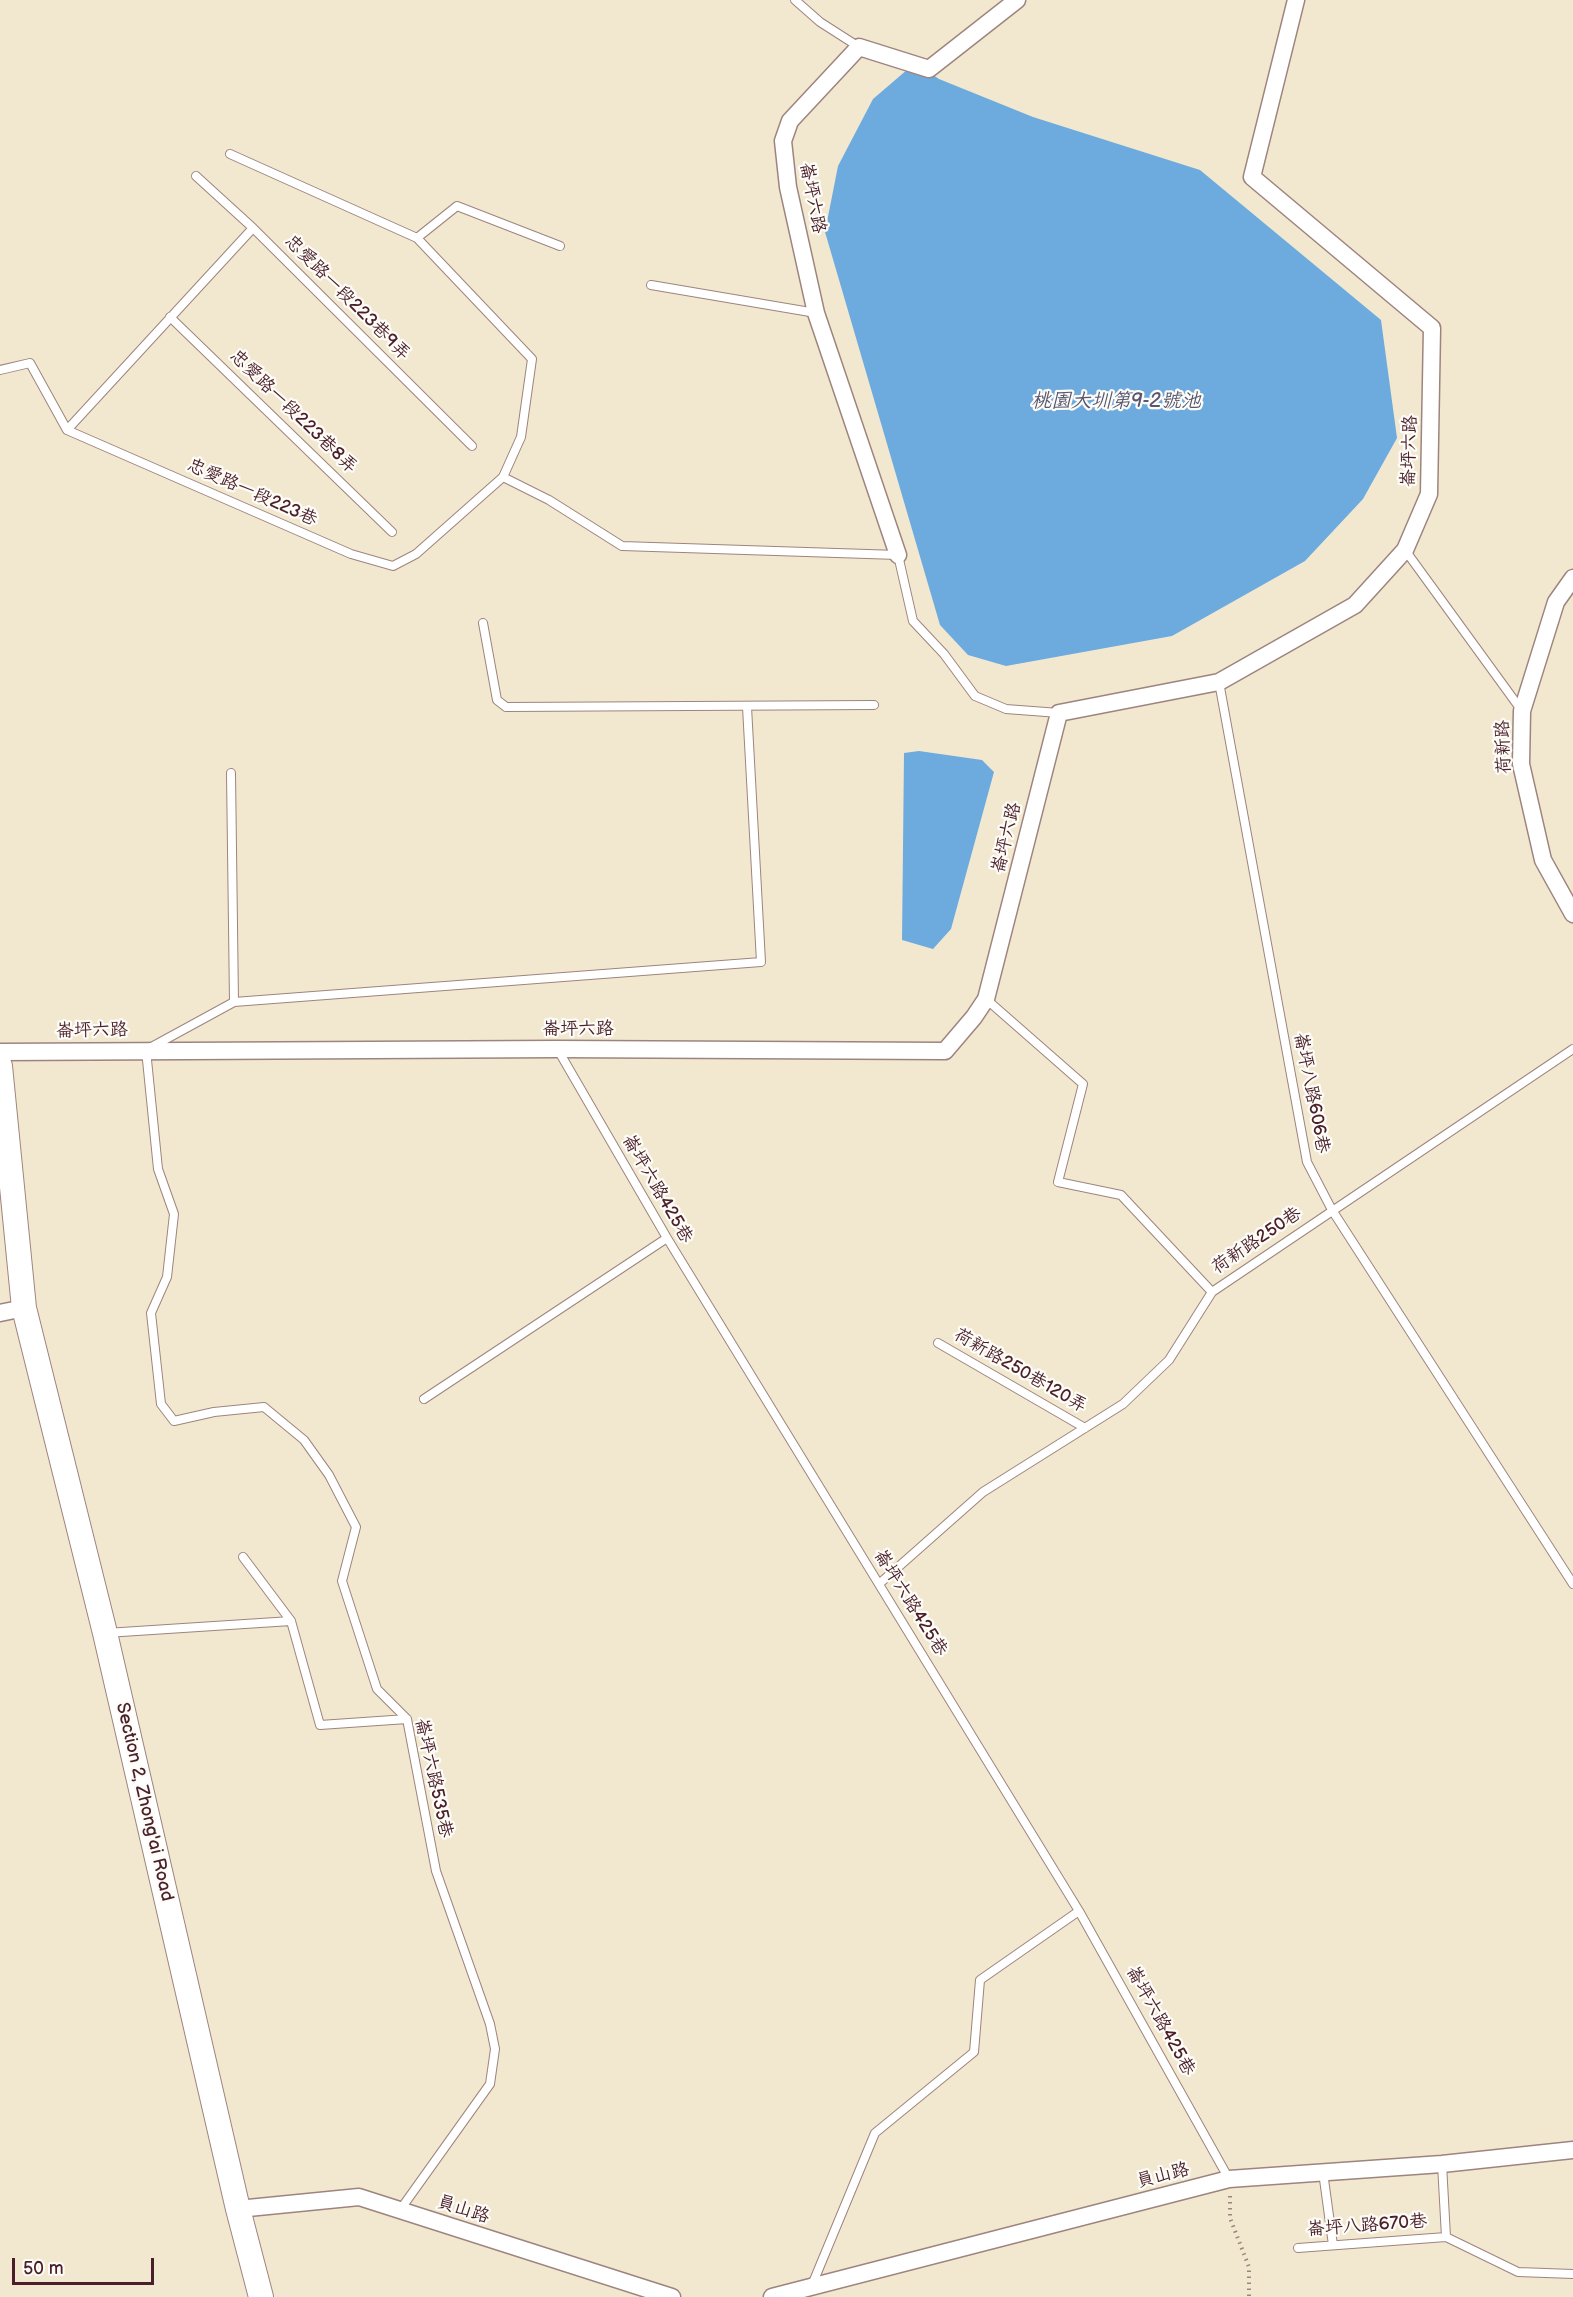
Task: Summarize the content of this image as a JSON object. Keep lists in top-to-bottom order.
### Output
{
  "streets": {
    "main road": ["Section 2, Zhong'ai Road"],
    "street": ["崙坪六路", "荷新路", "員山路"],
    "lane": [
      "忠愛路一段223巷9弄",
      "忠愛路一段223巷8弄",
      "忠愛路一段223巷",
      "崙坪八路606巷",
      "崙坪六路425巷",
      "荷新路250巷",
      "荷新路250巷120弄",
      "崙坪六路535巷",
      "崙坪八路670巷"
    ]
  },
  "crossings": [
    ["崙坪六路", "崙坪八路606巷"],
    ["崙坪六路", "崙坪六路425巷"],
    ["崙坪六路", "崙坪六路535巷"],
    ["崙坪八路606巷", "荷新路250巷"],
    ["崙坪六路425巷", "荷新路250巷"],
    ["崙坪六路425巷", "員山路"],
    ["荷新路250巷", "荷新路250巷120弄"],
    ["崙坪六路535巷", "員山路"],
    ["Section 2, Zhong'ai Road", "員山路"]
  ],
  "water": ["桃園大圳第9-2號池"],
  "scale_bar": "50 m"
}
